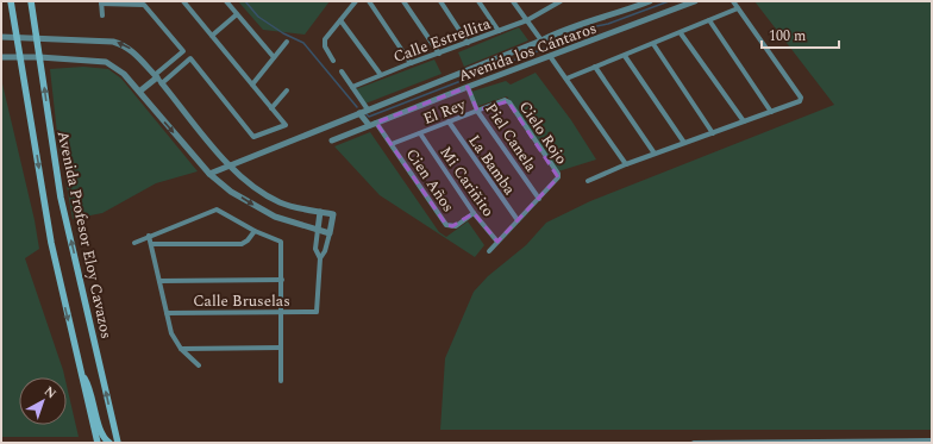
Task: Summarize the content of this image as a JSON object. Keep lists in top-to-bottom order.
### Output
{
  "streets": {
    "main road": ["Avenida Profesor Eloy Cavazos"],
    "street": [
      "Calle Estrellita",
      "Avenida los Cántaros",
      "El Rey",
      "Cielo Rojo",
      "Piel Canela",
      "La Bamba",
      "Cien Años",
      "Mi Cariñito",
      "Calle Bruselas"
    ]
  },
  "crossings": [
    ["Avenida los Cántaros", "Piel Canela"],
    ["Avenida los Cántaros", "Cien Años"],
    ["El Rey", "Cielo Rojo"],
    ["El Rey", "Piel Canela"],
    ["El Rey", "La Bamba"],
    ["El Rey", "Cien Años"],
    ["El Rey", "Mi Cariñito"],
    ["Cielo Rojo", "Piel Canela"],
    ["Cien Años", "Mi Cariñito"]
  ],
  "scale_bar": "100 m",
  "north": "top right"
}
